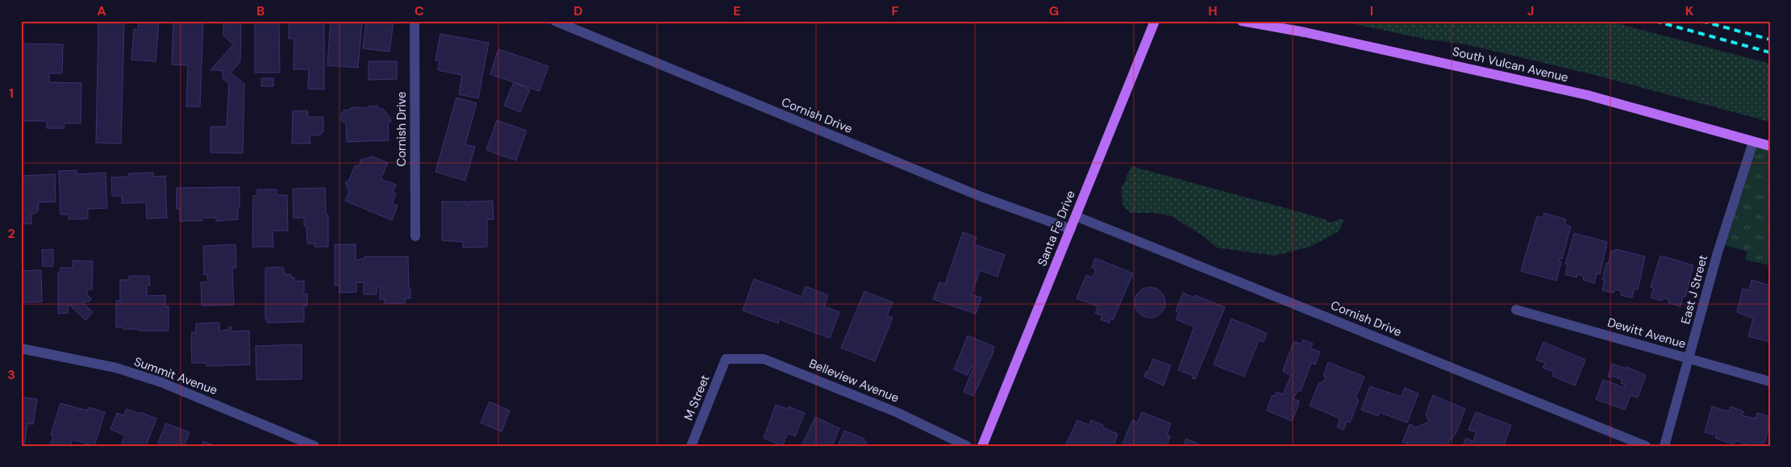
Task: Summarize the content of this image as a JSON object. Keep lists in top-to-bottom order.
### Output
{
  "streets": {
    "main road": ["South Vulcan Avenue", "Santa Fe Drive"],
    "street": [
      "Cornish Drive",
      "East J Street",
      "Dewitt Avenue",
      "Summit Avenue",
      "Belleview Avenue",
      "M Street"
    ]
  },
  "crossings": [
    ["South Vulcan Avenue", "East J Street"],
    ["Cornish Drive", "Santa Fe Drive"],
    ["East J Street", "Dewitt Avenue"],
    ["Belleview Avenue", "M Street"]
  ],
  "grid": {
    "columns": [
      "A",
      "B",
      "C",
      "D",
      "E",
      "F",
      "G",
      "H",
      "I",
      "J",
      "K"
    ],
    "rows": ["1", "2", "3"]
  }
}
